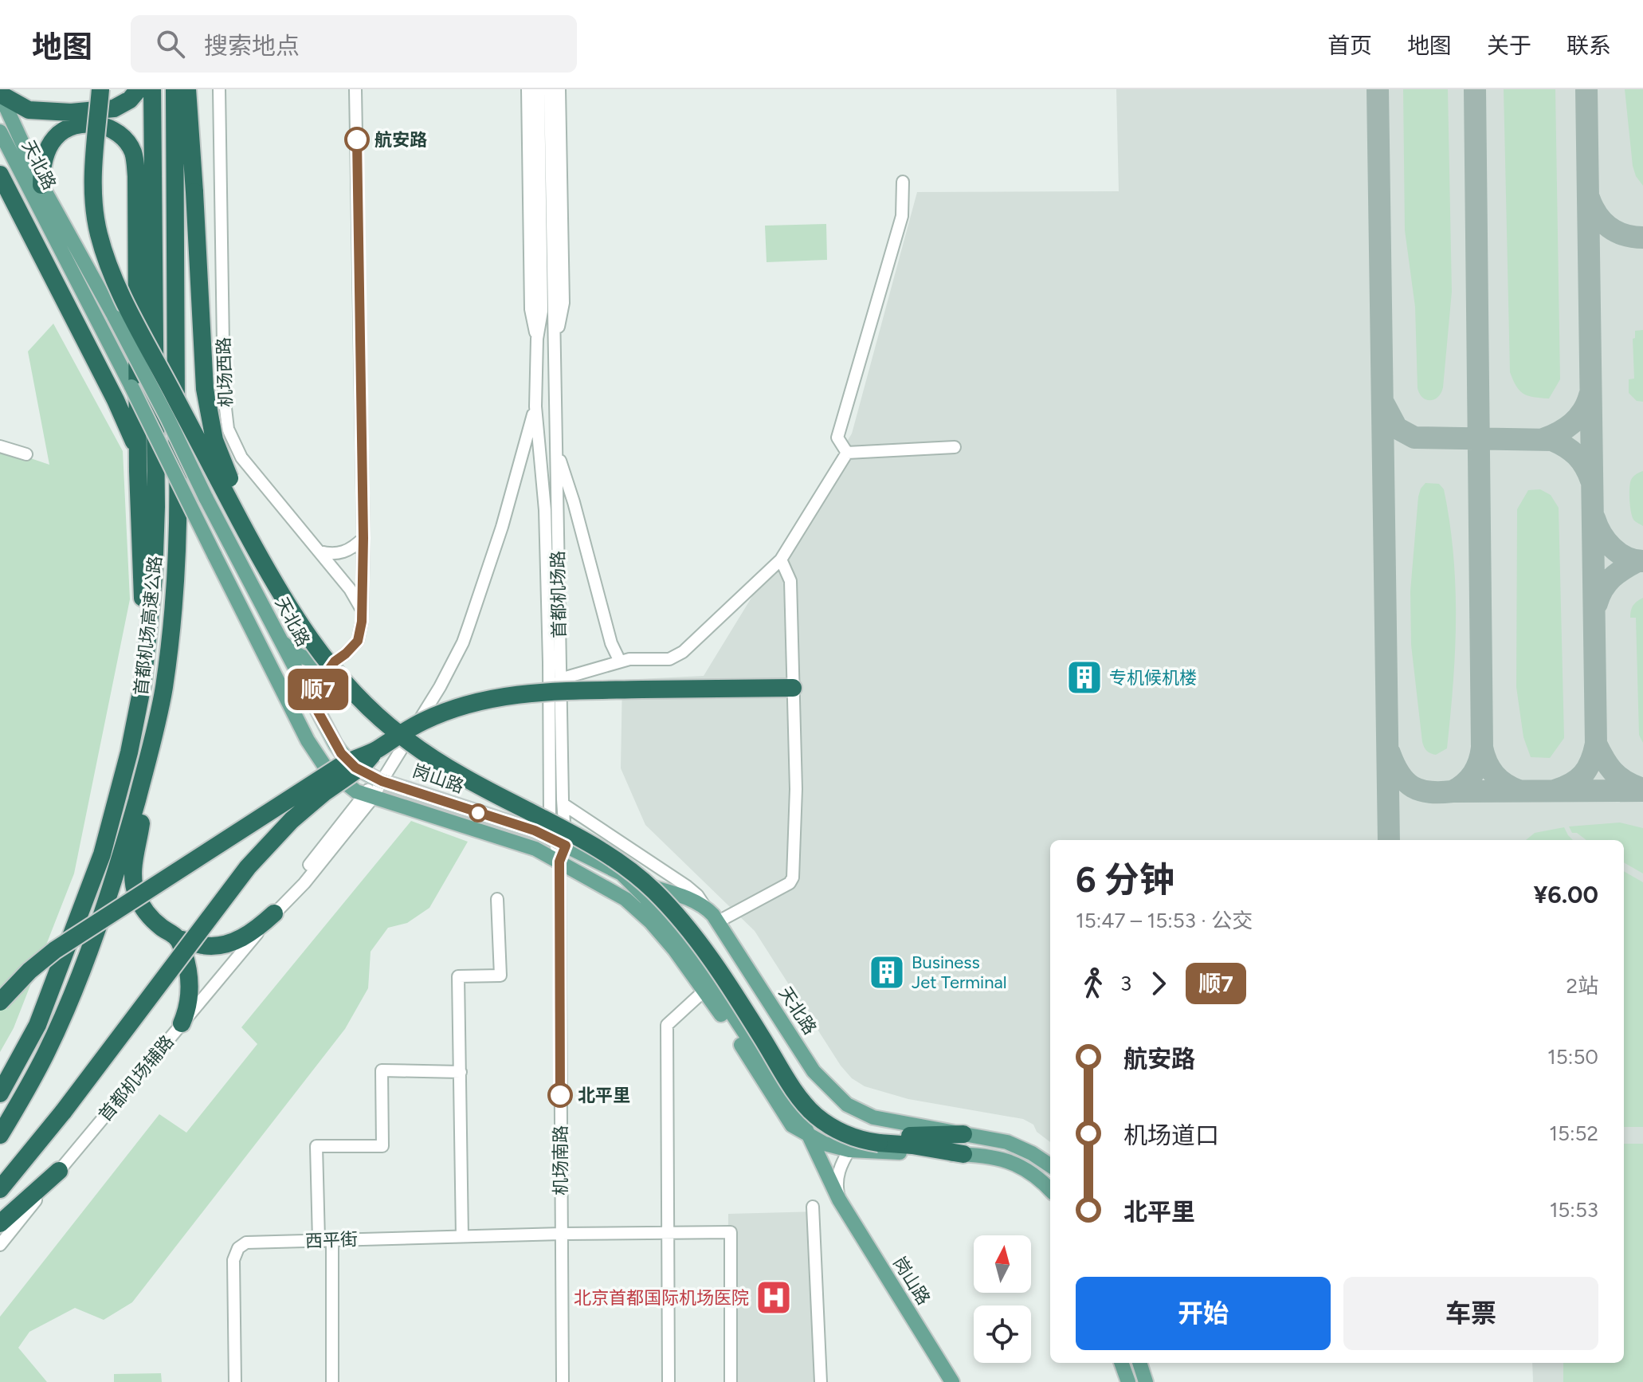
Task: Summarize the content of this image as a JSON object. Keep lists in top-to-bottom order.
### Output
{
  "streets": {
    "highway": ["首都机场高速公路"],
    "main road": ["天北路", "岗山路"],
    "street": [
      "机场西路",
      "首都机场路",
      "首都机场辅路",
      "机场南路",
      "西平街"
    ]
  },
  "crossings": [
    ["天北路", "首都机场路"],
    ["天北路", "岗山路"],
    ["天北路", "首都机场辅路"],
    ["首都机场路", "岗山路"],
    ["首都机场路", "首都机场辅路"],
    ["岗山路", "首都机场辅路"],
    ["岗山路", "机场南路"],
    ["机场南路", "西平街"]
  ],
  "places": {
    "other": ["航安路", "北平里"],
    "building": ["专机候机楼", "Business Jet Terminal"],
    "hospital": ["北京首都国际机场医院"]
  },
  "lines": ["bus line 顺7"],
  "north": "top",
  "page": {
    "header": "地图",
    "search": "搜索地点",
    "nav": [
      "首页",
      "地图",
      "关于",
      "联系"
    ],
    "on_map": "顺7",
    "heading": ["6 分钟", "15:47 – 15:53 · 公交", "¥6.00"],
    "legs": ["3", "顺7", "2站"],
    "list": [
      {
        "name": "航安路",
        "value": "15:50"
      },
      {
        "name": "机场道口",
        "value": "15:52"
      },
      {
        "name": "北平里",
        "value": "15:53"
      }
    ],
    "buttons": ["开始", "车票"]
  }
}
